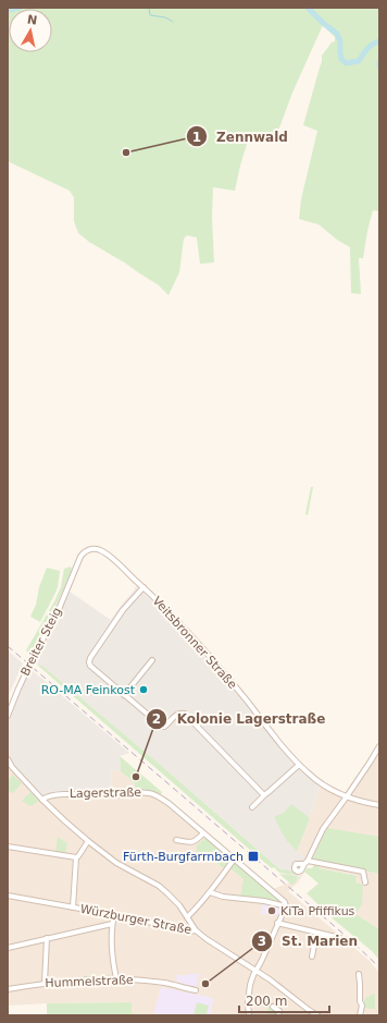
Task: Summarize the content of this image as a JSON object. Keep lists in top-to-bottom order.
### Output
{
  "streets": {
    "street": [
      "Breiter Steig",
      "Veitsbronner Straße",
      "Lagerstraße",
      "Würzburger Straße",
      "Hummelstraße"
    ]
  },
  "crossings": [
    ["Breiter Steig", "Veitsbronner Straße"]
  ],
  "places": {
    "other": [
      "Zennwald",
      "RO-MA Feinkost",
      "Kolonie Lagerstraße",
      "KiTa Pfiffikus",
      "St. Marien"
    ],
    "transit": ["Fürth-Burgfarrnbach"]
  },
  "scale_bar": "200 m",
  "north": "top"
}
